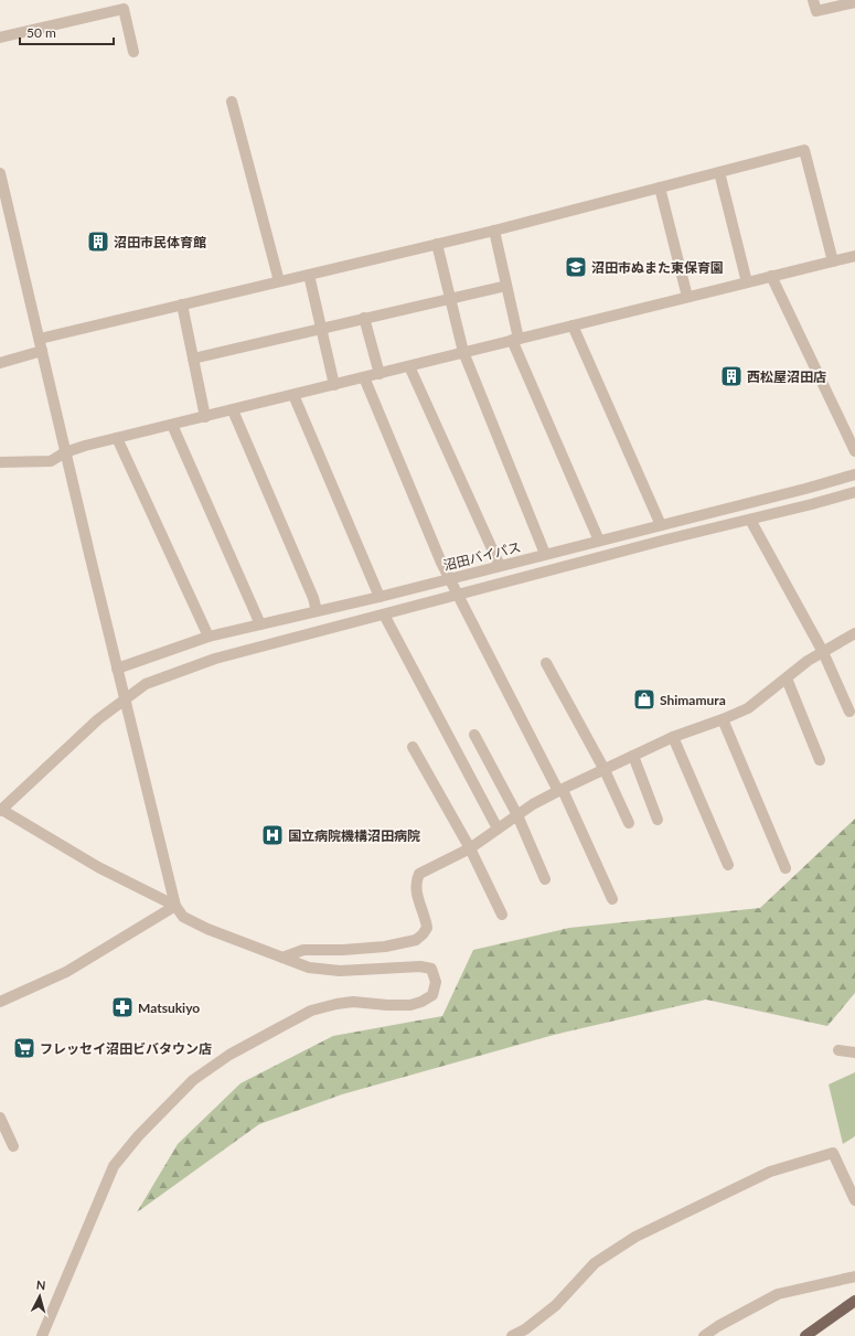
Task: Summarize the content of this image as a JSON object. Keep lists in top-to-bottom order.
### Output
{
  "streets": {
    "street": ["沼田バイパス"]
  },
  "places": {
    "building": ["沼田市民体育館", "西松屋沼田店"],
    "school or university": ["沼田市ぬまた東保育園"],
    "shop": ["Shimamura"],
    "hospital": ["国立病院機構沼田病院"],
    "pharmacy": ["Matsukiyo"],
    "supermarket": ["フレッセイ沼田ビバタウン店"]
  },
  "scale_bar": "50 m",
  "north": "top"
}
